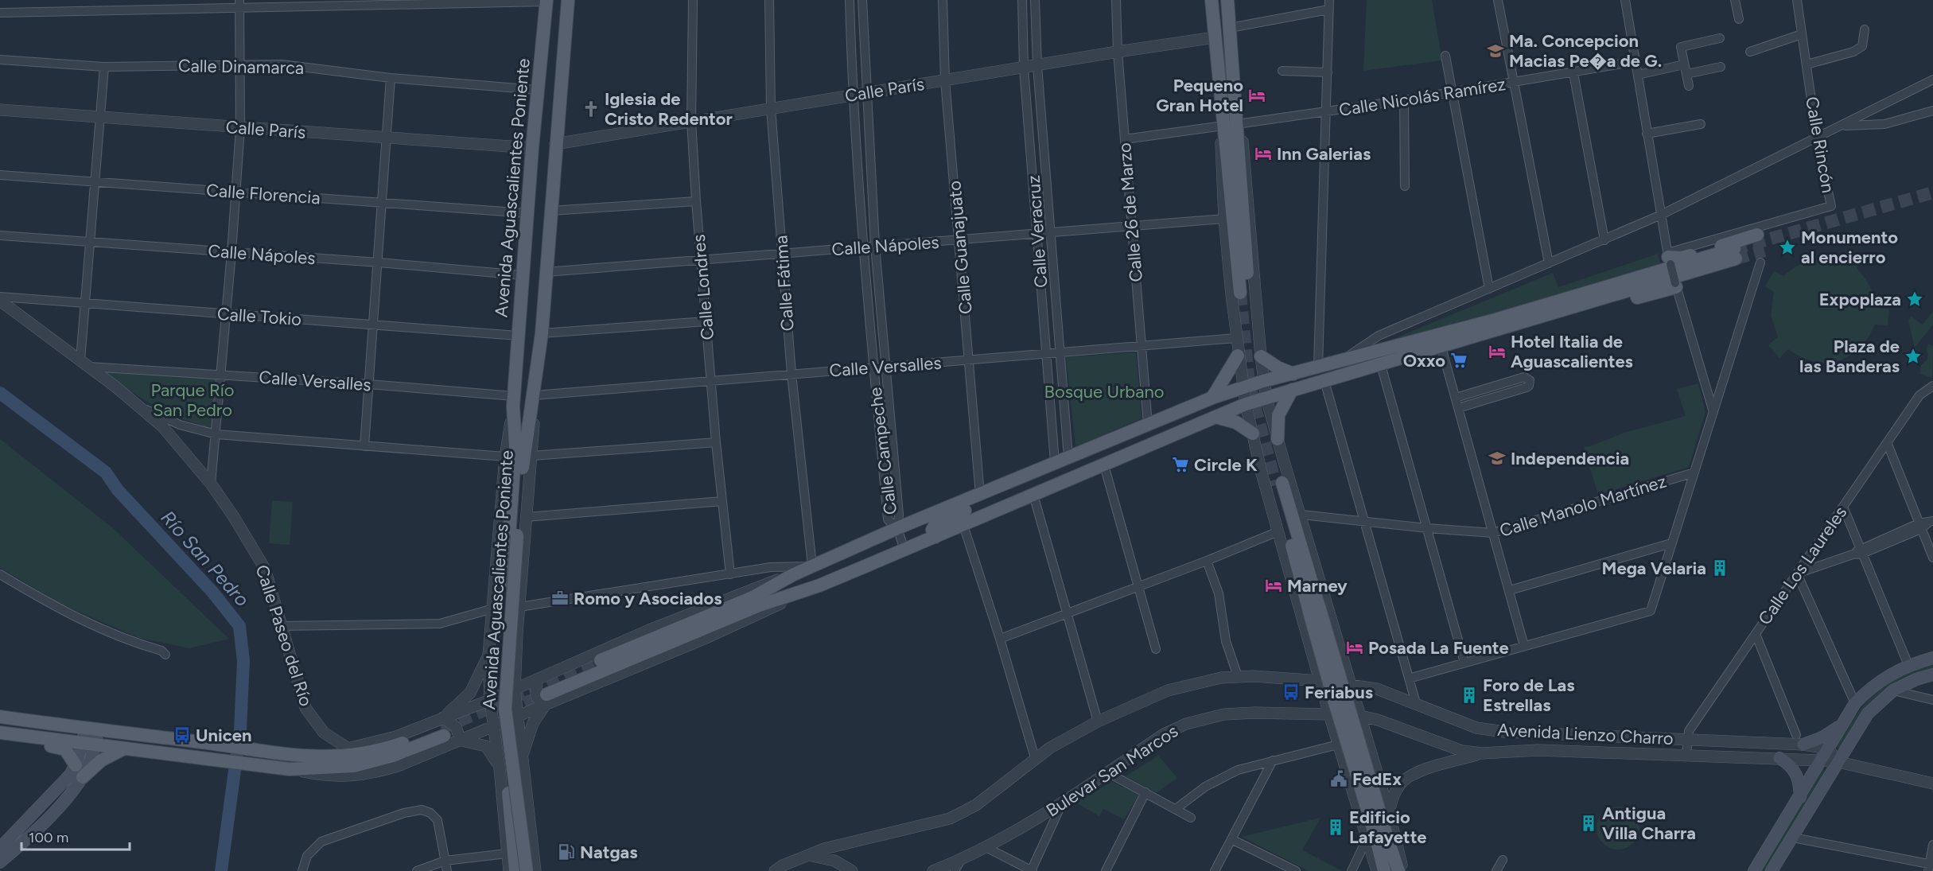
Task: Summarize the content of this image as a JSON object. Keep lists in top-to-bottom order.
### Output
{
  "streets": {
    "main road": ["Avenida Aguascalientes Poniente"],
    "street": [
      "Calle Dinamarca",
      "Calle París",
      "Calle Nicolás Ramírez",
      "Calle Rincón",
      "Calle Florencia",
      "Calle 26 de Marzo",
      "Calle Veracruz",
      "Calle Nápoles",
      "Calle Guanajuato",
      "Calle Fátima",
      "Calle Londres",
      "Calle Tokio",
      "Calle Versalles",
      "Calle Campeche",
      "Calle Manolo Martínez",
      "Calle Los Laureles",
      "Calle Paseo del Río",
      "Avenida Lienzo Charro",
      "Bulevar San Marcos"
    ]
  },
  "crossings": [
    ["Calle Dinamarca", "Avenida Aguascalientes Poniente"],
    ["Calle París", "Avenida Aguascalientes Poniente"],
    ["Calle París", "Calle 26 de Marzo"],
    ["Calle París", "Calle Veracruz"],
    ["Calle París", "Calle Guanajuato"],
    ["Calle París", "Calle Fátima"],
    ["Calle París", "Calle Londres"],
    ["Calle París", "Calle Campeche"],
    ["Calle Nicolás Ramírez", "Calle 26 de Marzo"],
    ["Avenida Aguascalientes Poniente", "Calle Florencia"],
    ["Avenida Aguascalientes Poniente", "Calle Nápoles"],
    ["Avenida Aguascalientes Poniente", "Calle Tokio"],
    ["Avenida Aguascalientes Poniente", "Calle Versalles"],
    ["Calle 26 de Marzo", "Calle Nápoles"],
    ["Calle 26 de Marzo", "Calle Versalles"],
    ["Calle Veracruz", "Calle Nápoles"],
    ["Calle Veracruz", "Calle Versalles"],
    ["Calle Nápoles", "Calle Guanajuato"],
    ["Calle Nápoles", "Calle Fátima"],
    ["Calle Nápoles", "Calle Londres"],
    ["Calle Nápoles", "Calle Campeche"],
    ["Calle Guanajuato", "Calle Versalles"],
    ["Calle Fátima", "Calle Versalles"],
    ["Calle Londres", "Calle Versalles"],
    ["Calle Versalles", "Calle Campeche"],
    ["Calle Versalles", "Calle Paseo del Río"],
    ["Calle Los Laureles", "Avenida Lienzo Charro"],
    ["Avenida Lienzo Charro", "Bulevar San Marcos"]
  ],
  "water": ["Río San Pedro"],
  "parks": ["Parque Río San Pedro", "Bosque Urbano"],
  "places": {
    "school or university": ["Ma. Concepcion Macias Pe�a de G.", "Independencia"],
    "hotel": [
      "Pequeno Gran Hotel",
      "Inn Galerias",
      "Hotel Italia de Aguascalientes",
      "Marney",
      "Posada La Fuente"
    ],
    "church": ["Iglesia de Cristo Redentor"],
    "place": ["Monumento al encierro", "Expoplaza", "Plaza de las Banderas"],
    "supermarket": ["Oxxo", "Circle K"],
    "building": [
      "Mega Velaria",
      "Foro de Las Estrellas",
      "Antigua Villa Charra",
      "Edificio Lafayette"
    ],
    "office": ["Romo y Asociados"],
    "bus stop": ["Feriabus", "Unicen"],
    "public building": ["FedEx"],
    "fuel station": ["Natgas"]
  },
  "scale_bar": "100 m"
}
